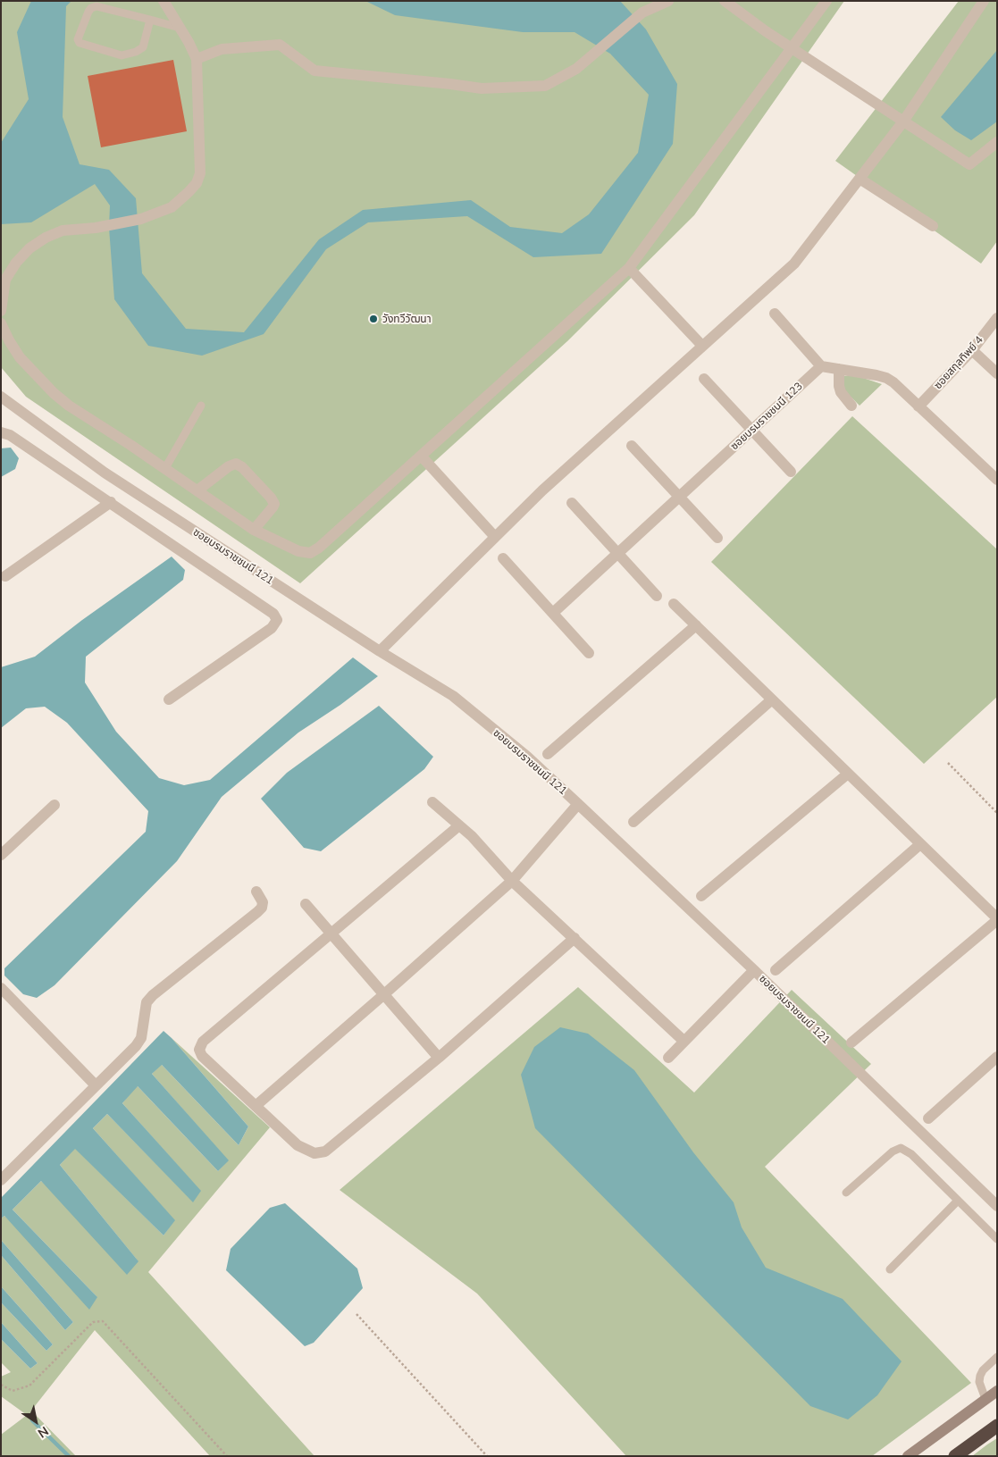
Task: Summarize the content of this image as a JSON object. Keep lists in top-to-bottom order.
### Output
{
  "streets": {
    "street": ["ซอยสกุลทิพย์ 4", "ซอยบรมราชชนนี 123", "ซอยบรมราชชนนี 121"]
  },
  "places": ["วังทวีวัฒนา"],
  "north": "bottom right"
}
